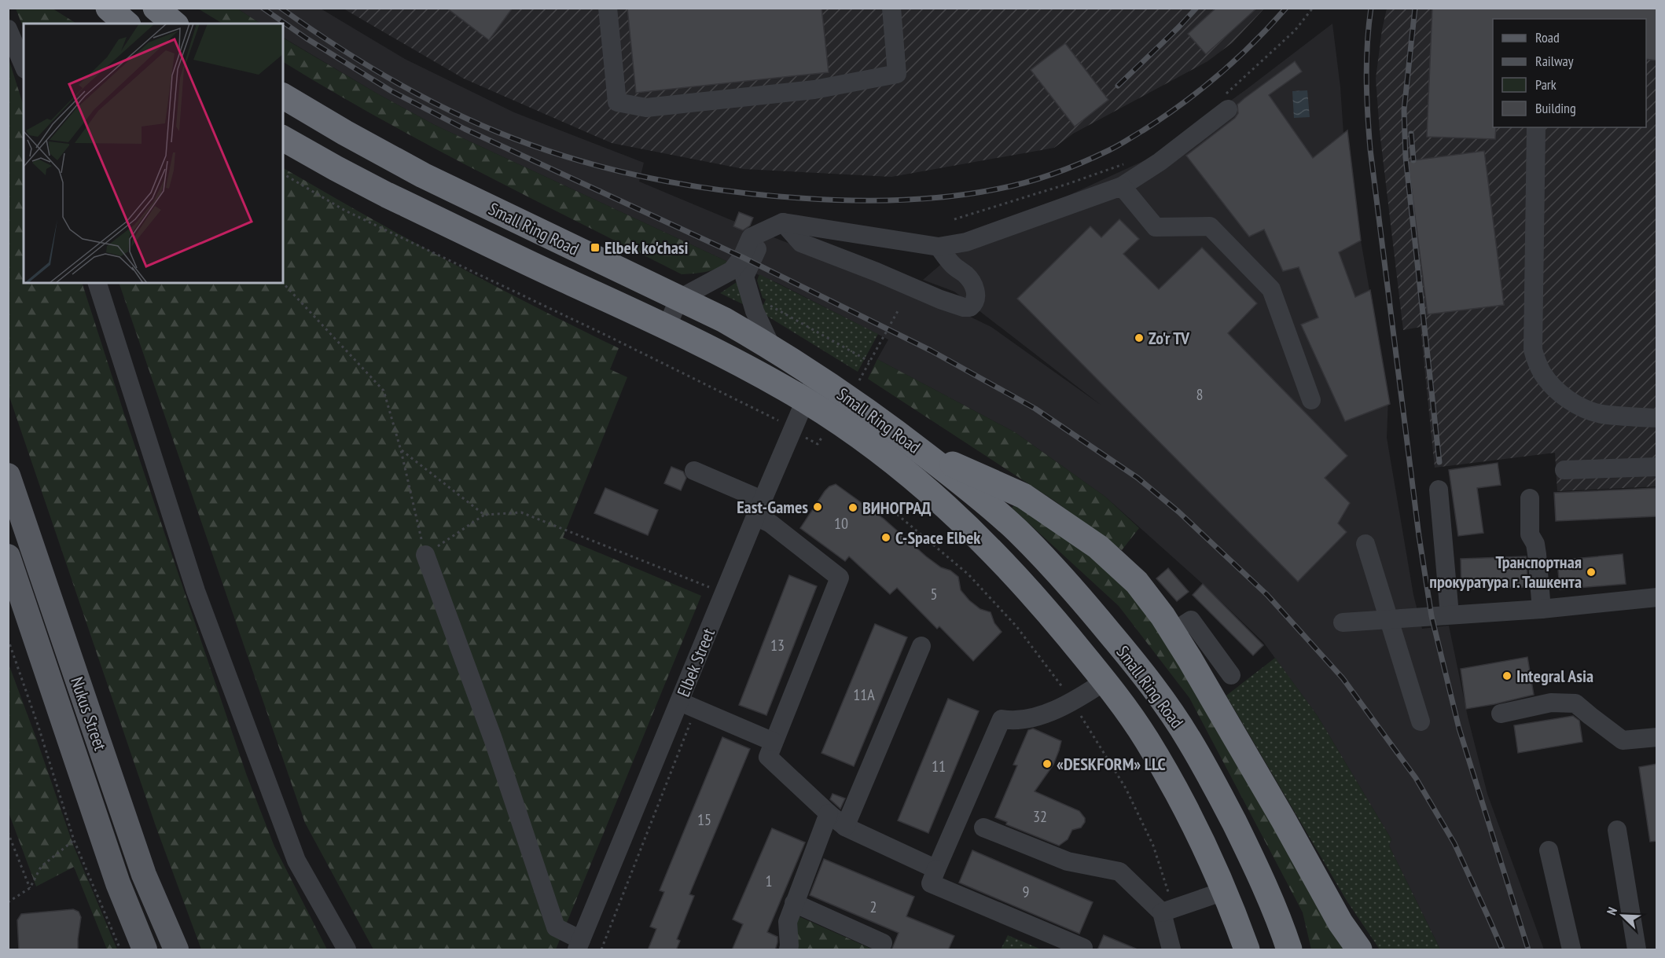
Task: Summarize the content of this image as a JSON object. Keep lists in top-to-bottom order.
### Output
{
  "streets": {
    "highway": ["Small Ring Road"],
    "main road": ["Nukus Street"],
    "street": ["Elbek Street"]
  },
  "crossings": [
    ["Small Ring Road", "Elbek Street"]
  ],
  "places": {
    "transit": ["Elbek ko'chasi"],
    "other": [
      "Zo'r TV",
      "East-Games",
      "ВИНОГРАД",
      "C-Space Elbek",
      "Транспортная прокуратура г. Ташкента",
      "Integral Asia",
      "«DESKFORM» LLC"
    ]
  },
  "house_numbers": [
    "8",
    "10",
    "5",
    "13",
    "11A",
    "11",
    "32",
    "15",
    "1",
    "9",
    "2"
  ],
  "legend": [
    "Road",
    "Railway",
    "Park",
    "Building"
  ],
  "north": "top left"
}
